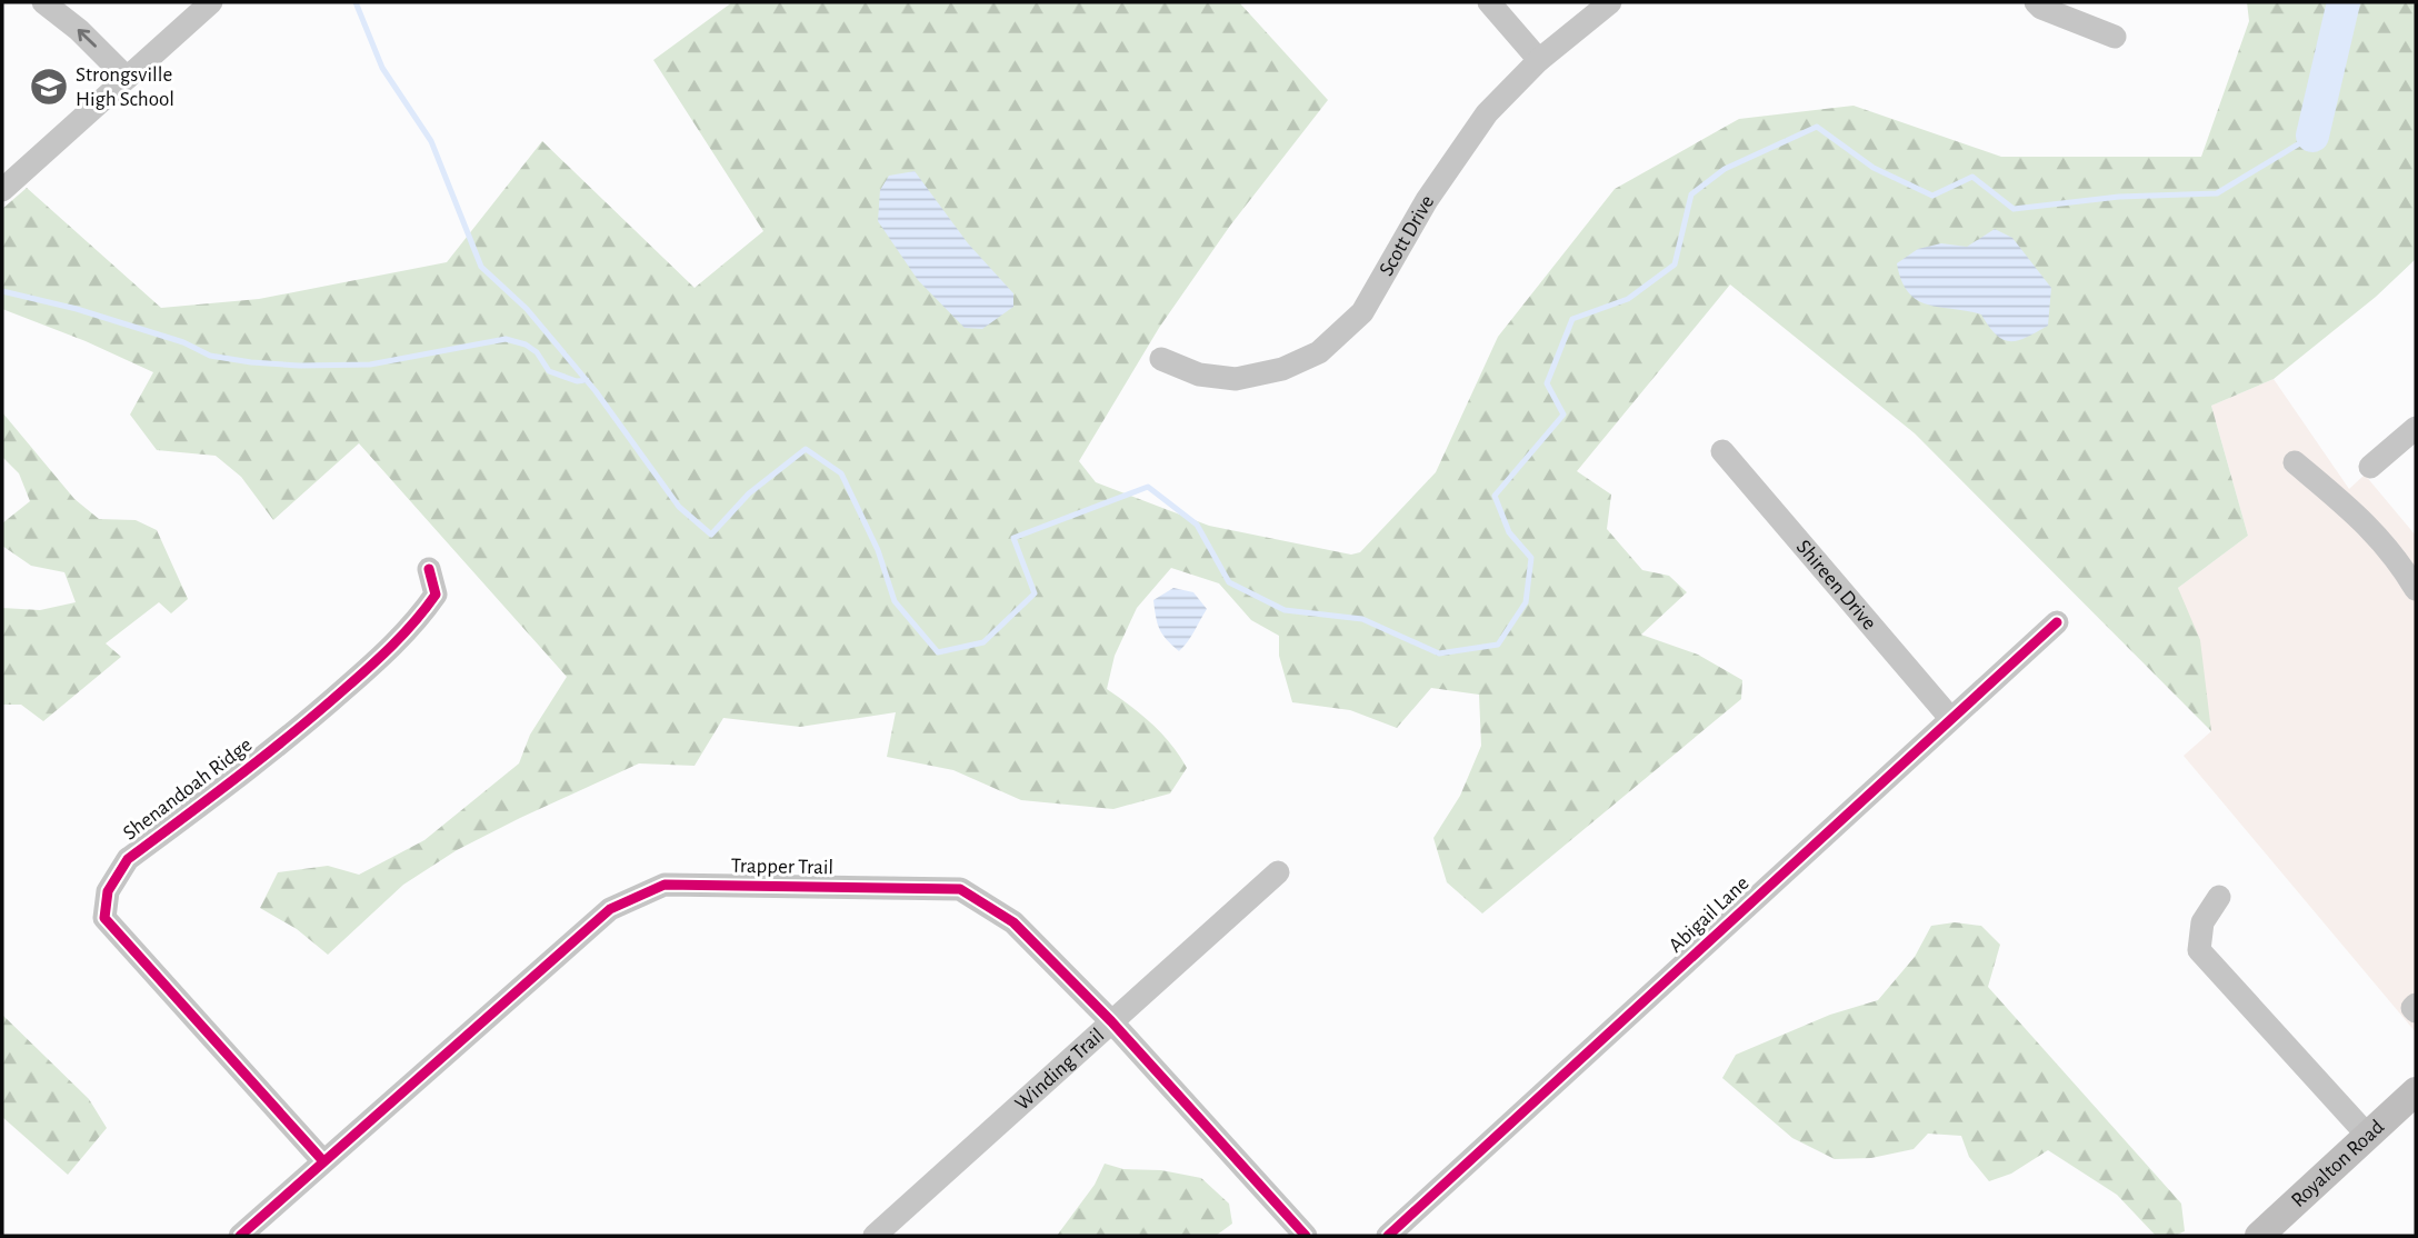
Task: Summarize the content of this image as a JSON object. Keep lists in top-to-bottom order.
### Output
{
  "streets": {
    "main road": ["Royalton Road"],
    "street": [
      "Scott Drive",
      "Shireen Drive",
      "Shenandoah Ridge",
      "Trapper Trail",
      "Abigail Lane",
      "Winding Trail"
    ]
  },
  "crossings": [
    ["Shireen Drive", "Abigail Lane"],
    ["Shenandoah Ridge", "Trapper Trail"],
    ["Trapper Trail", "Winding Trail"]
  ],
  "places": {
    "school or university": ["Strongsville High School"]
  }
}
